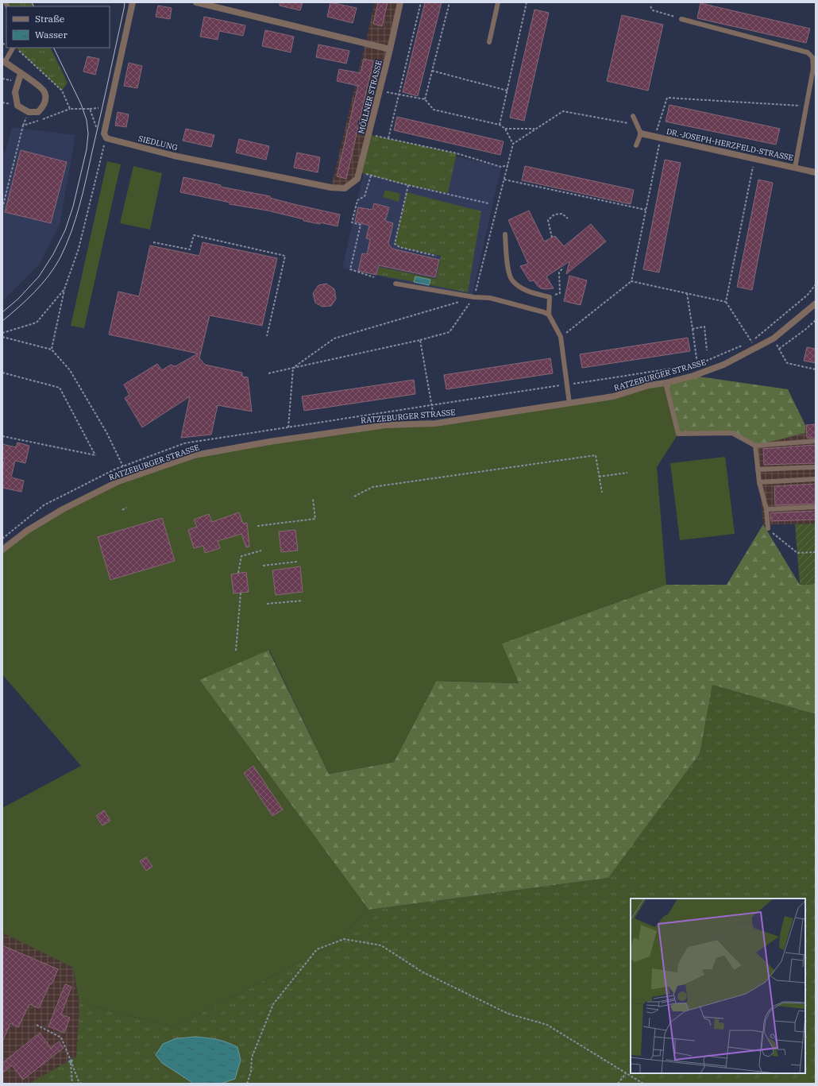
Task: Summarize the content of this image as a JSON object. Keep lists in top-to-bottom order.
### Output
{
  "streets": {
    "street": [
      "MÖLLNER STRASSE",
      "SIEDLUNG",
      "DR.-JOSEPH-HERZFELD-STRASSE",
      "RATZEBURGER STRASSE"
    ]
  },
  "crossings": [
    ["MÖLLNER STRASSE", "SIEDLUNG"]
  ],
  "legend": ["Straße", "Wasser"]
}
